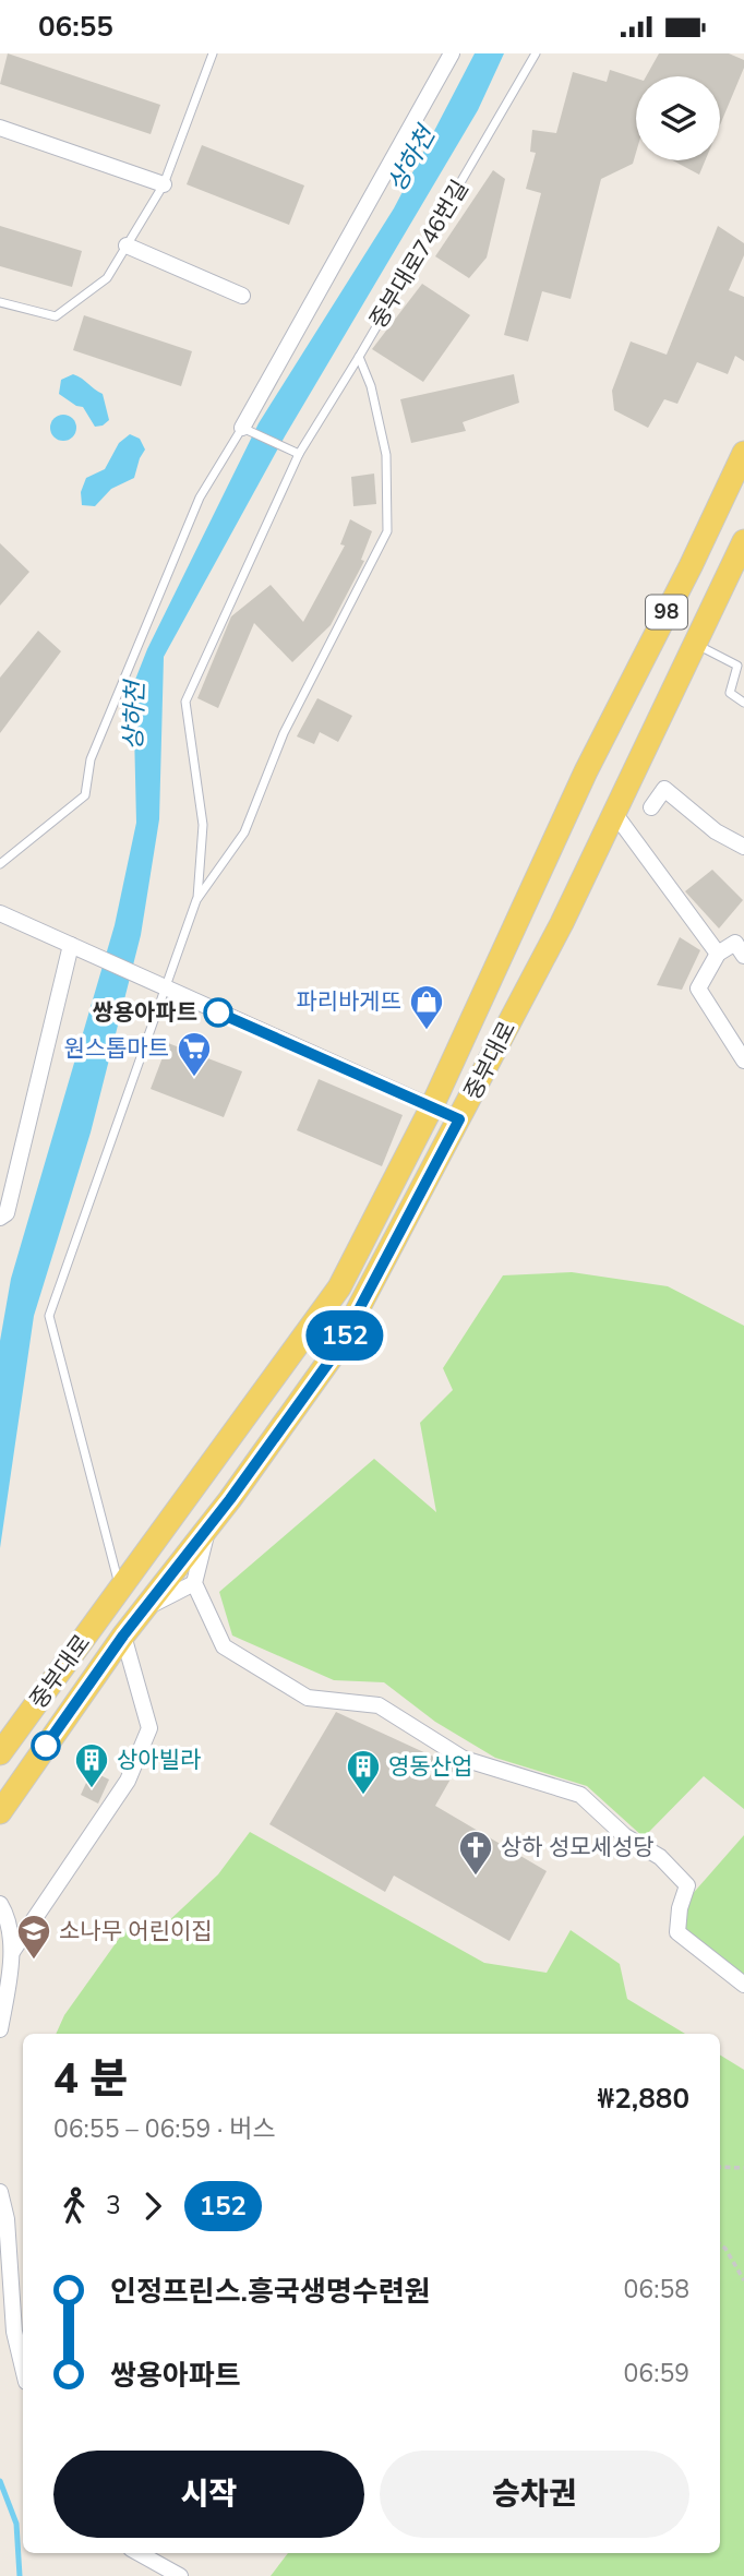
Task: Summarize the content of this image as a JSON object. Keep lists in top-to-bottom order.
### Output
{
  "streets": {
    "main road": ["98", "중부대로"],
    "lane": ["중부대로746번길"]
  },
  "water": ["상하천"],
  "places": {
    "other": ["쌍용아파트"],
    "shop": ["파리바게뜨"],
    "supermarket": ["원스톱마트"],
    "building": ["상아빌라", "영동산업"],
    "church": ["상하 성모세성당"],
    "school or university": ["소나무 어린이집"]
  },
  "lines": ["bus line 152"],
  "page": {
    "status": "06:55",
    "on_map": "152",
    "heading": ["4 분", "06:55 – 06:59 · 버스", "₩2,880"],
    "legs": ["3", "152"],
    "list": [
      {
        "name": "인정프린스.흥국생명수련원",
        "value": "06:58"
      },
      {
        "name": "쌍용아파트",
        "value": "06:59"
      }
    ],
    "buttons": ["시작", "승차권"]
  }
}
